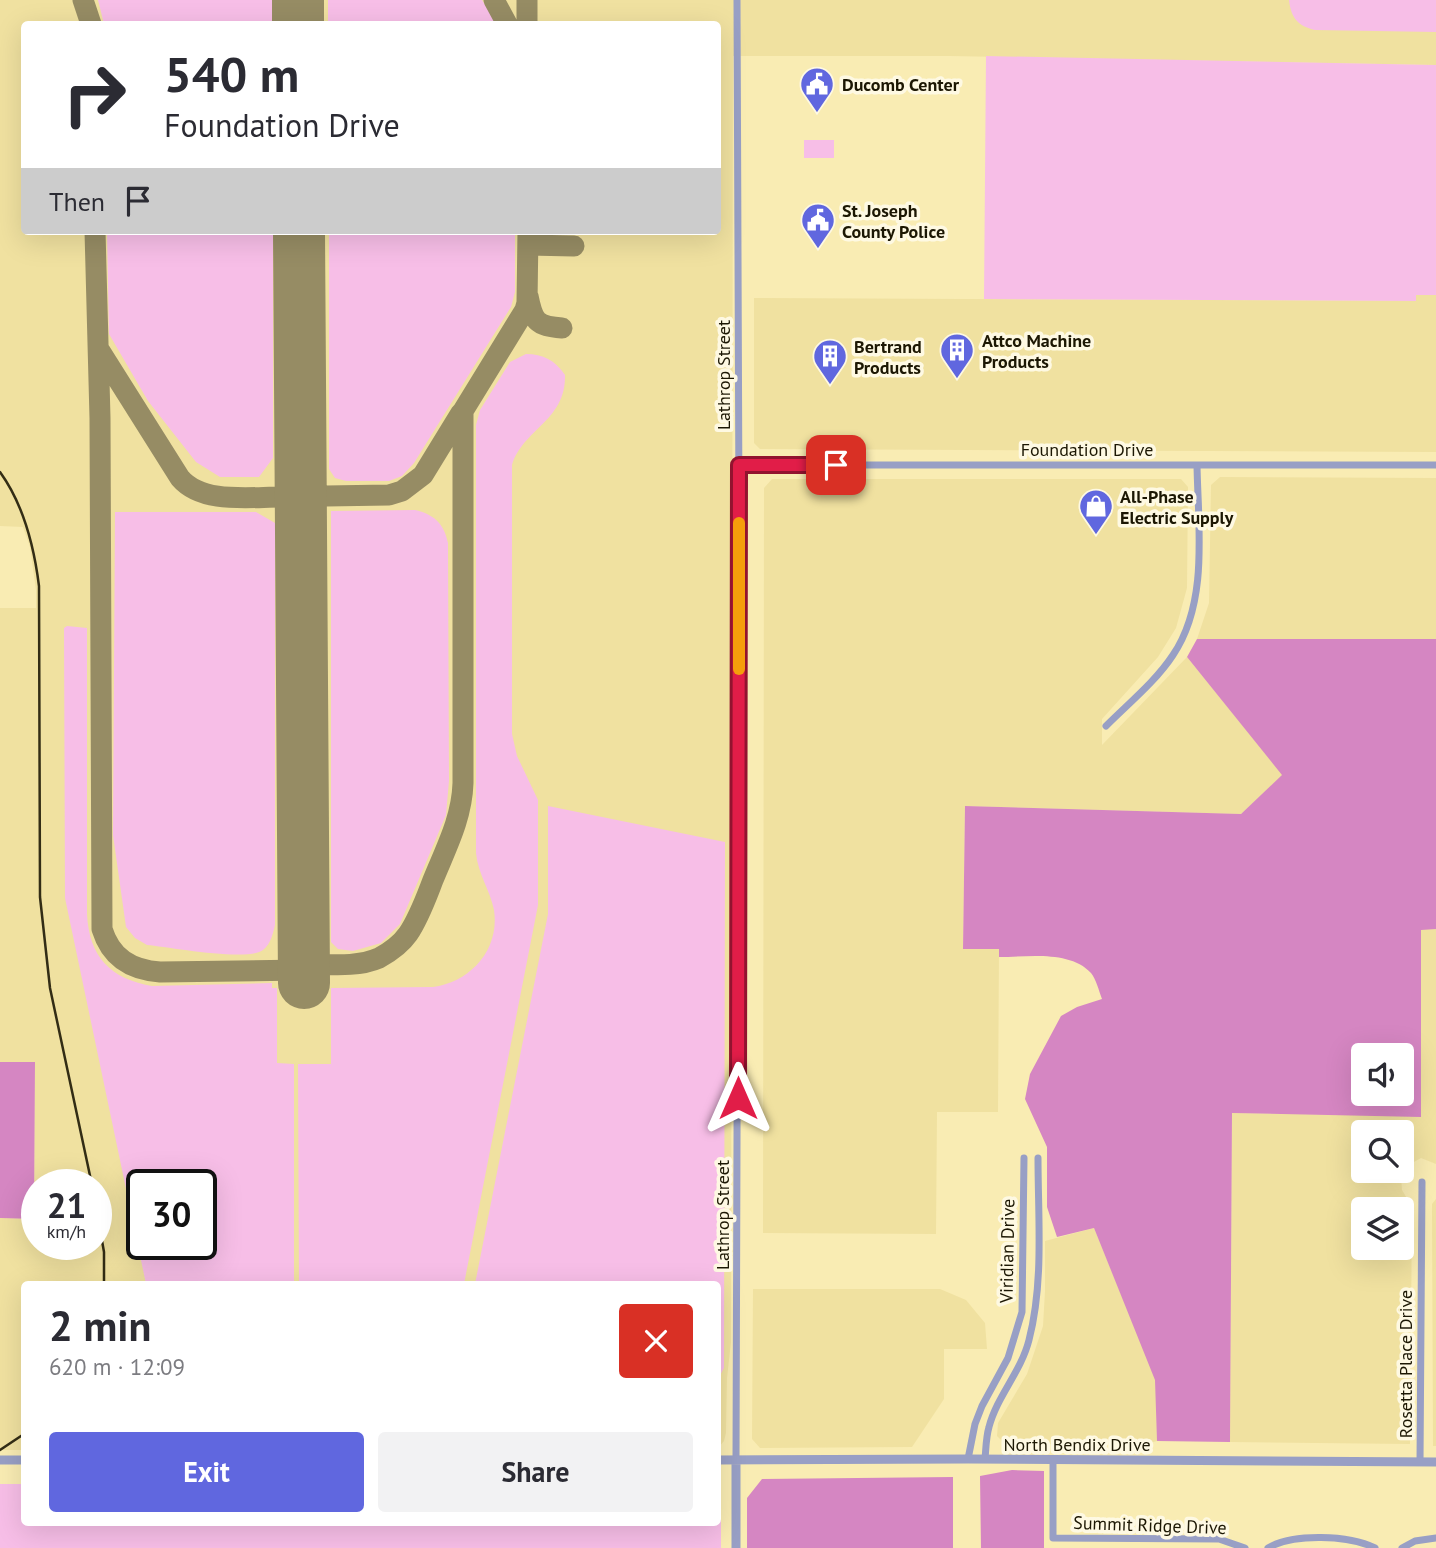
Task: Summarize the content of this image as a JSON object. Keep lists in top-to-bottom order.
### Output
{
  "streets": {
    "street": [
      "Lathrop Street",
      "Foundation Drive",
      "Viridian Drive",
      "Rosetta Place Drive",
      "North Bendix Drive",
      "Summit Ridge Drive"
    ]
  },
  "crossings": [
    ["Lathrop Street", "Foundation Drive"],
    ["Lathrop Street", "North Bendix Drive"],
    ["Viridian Drive", "North Bendix Drive"],
    ["Rosetta Place Drive", "North Bendix Drive"],
    ["North Bendix Drive", "Summit Ridge Drive"]
  ],
  "places": {
    "public building": ["Ducomb Center", "St. Joseph County Police"],
    "building": ["Attco Machine Products", "Bertrand Products"],
    "shop": ["All-Phase Electric Supply"]
  },
  "page": {
    "turn": ["540 m", "Foundation Drive"],
    "then": "Then",
    "speed": "21 km/h",
    "limit": "30",
    "heading": ["2 min", "620 m · 12:09"],
    "buttons": ["Exit", "Share"]
  }
}
